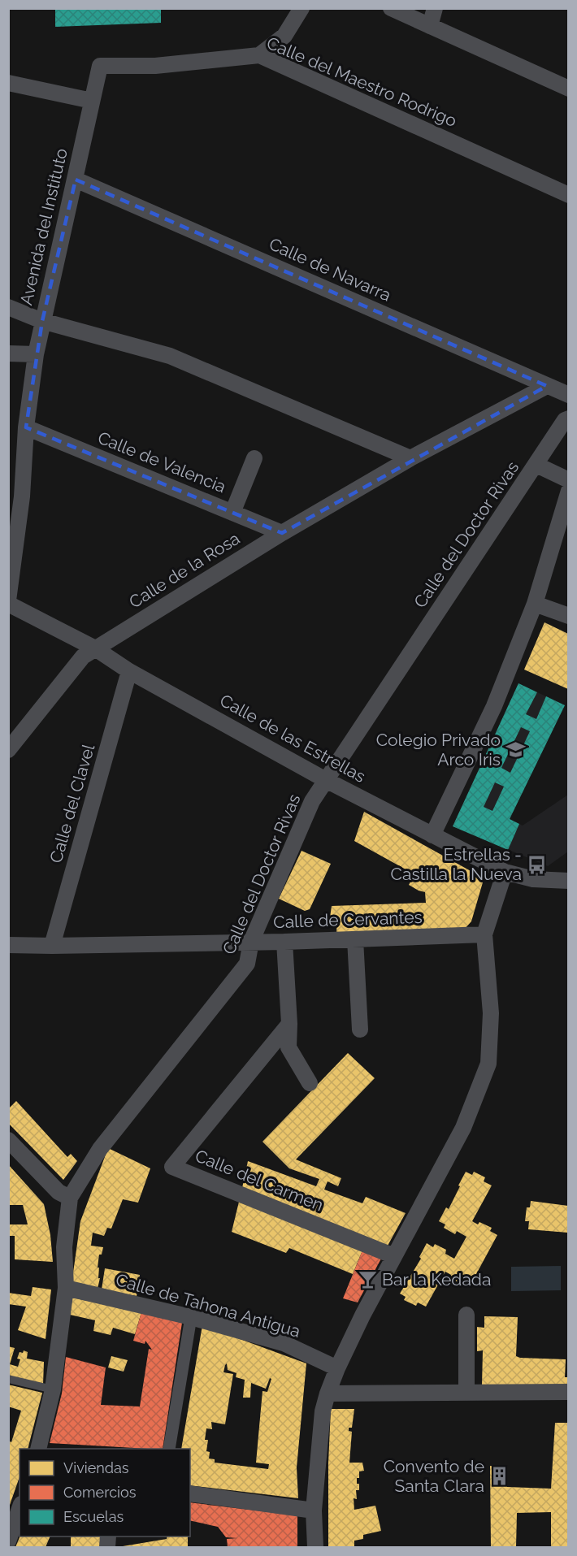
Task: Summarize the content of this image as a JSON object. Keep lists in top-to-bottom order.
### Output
{
  "streets": {
    "street": [
      "Calle del Maestro Rodrigo",
      "Avenida del Instituto",
      "Calle de Navarra",
      "Calle de Valencia",
      "Calle del Doctor Rivas",
      "Calle de la Rosa",
      "Calle de las Estrellas",
      "Calle del Clavel",
      "Calle de Cervantes",
      "Calle del Carmen",
      "Calle de Tahona Antigua"
    ]
  },
  "crossings": [
    ["Calle del Maestro Rodrigo", "Avenida del Instituto"],
    ["Avenida del Instituto", "Calle de Navarra"],
    ["Avenida del Instituto", "Calle de Valencia"],
    ["Avenida del Instituto", "Calle de las Estrellas"],
    ["Calle de Navarra", "Calle de la Rosa"],
    ["Calle de Valencia", "Calle de la Rosa"],
    ["Calle del Doctor Rivas", "Calle de las Estrellas"],
    ["Calle del Doctor Rivas", "Calle de Cervantes"],
    ["Calle del Doctor Rivas", "Calle de Tahona Antigua"],
    ["Calle de la Rosa", "Calle de las Estrellas"],
    ["Calle de las Estrellas", "Calle del Clavel"],
    ["Calle del Clavel", "Calle de Cervantes"]
  ],
  "places": {
    "school or university": ["Colegio Privado Arco Iris"],
    "bus stop": ["Estrellas - Castilla la Nueva"],
    "bar": ["Bar la Kedada"],
    "building": ["Convento de Santa Clara"]
  },
  "legend": ["Viviendas", "Comercios", "Escuelas"]
}
